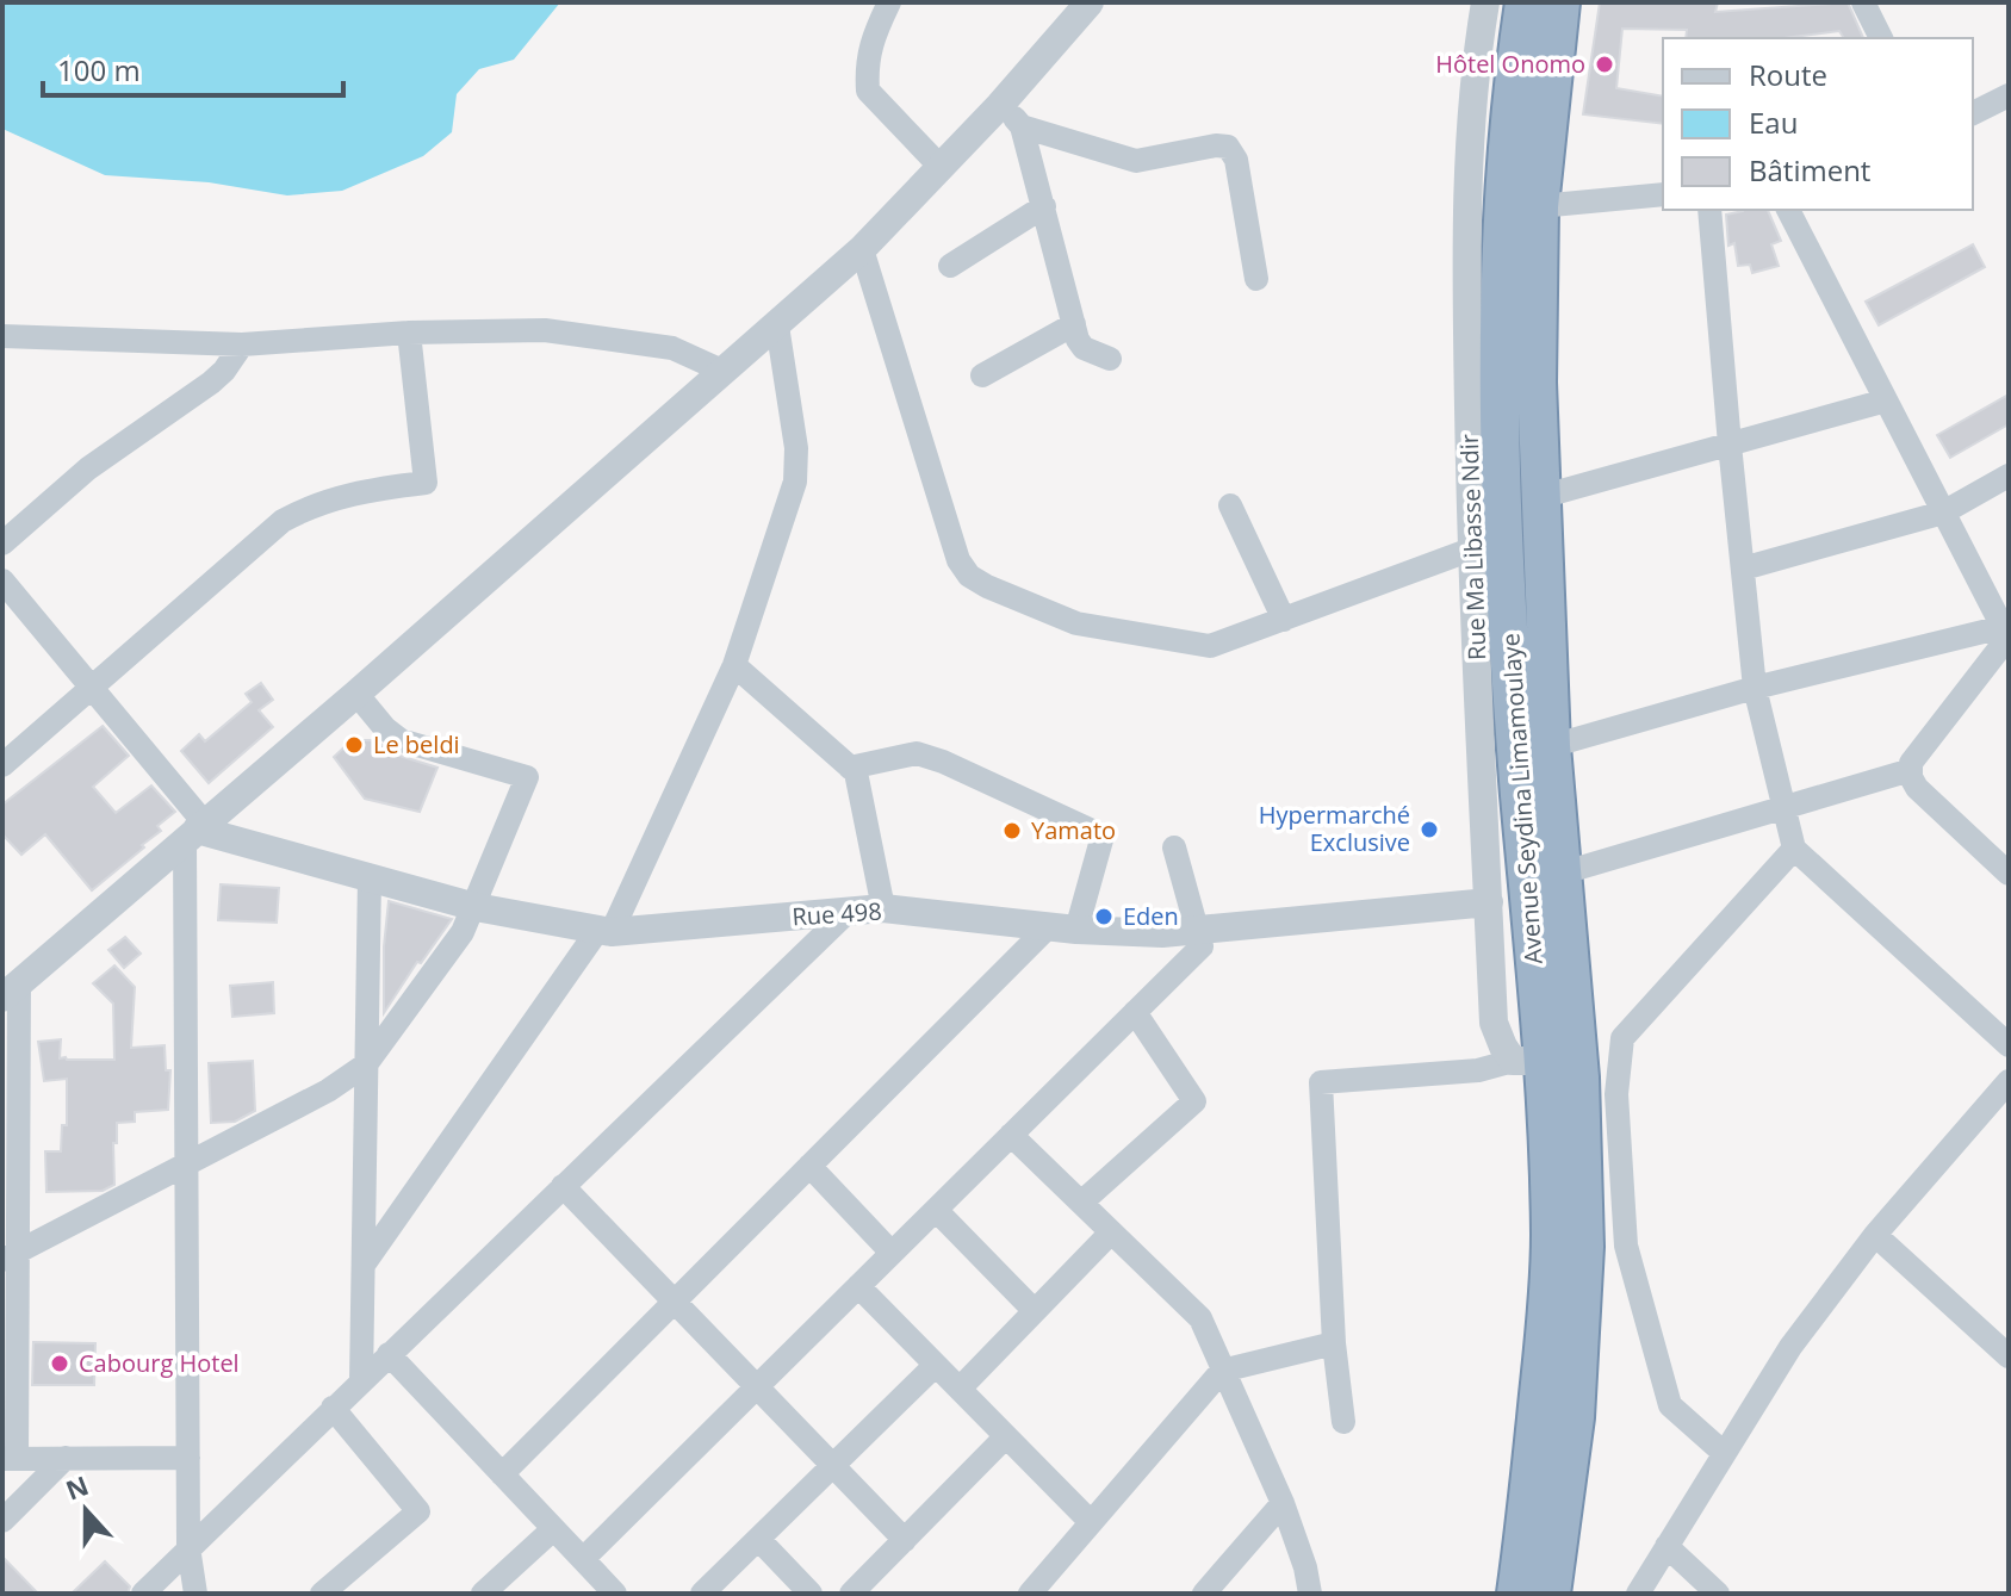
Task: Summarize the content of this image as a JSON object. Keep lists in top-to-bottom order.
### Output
{
  "streets": {
    "highway": ["Avenue Seydina Limamoulaye"],
    "street": ["Rue Ma Libasse Ndir", "Rue 498"]
  },
  "crossings": [
    ["Rue Ma Libasse Ndir", "Avenue Seydina Limamoulaye"],
    ["Rue Ma Libasse Ndir", "Rue 498"]
  ],
  "places": [
    "Hôtel Onomo",
    "Le beldi",
    "Hypermarché Exclusive",
    "Yamato",
    "Eden",
    "Cabourg Hotel"
  ],
  "legend": ["Route", "Eau", "Bâtiment"],
  "scale_bar": "100 m",
  "north": "top"
}
